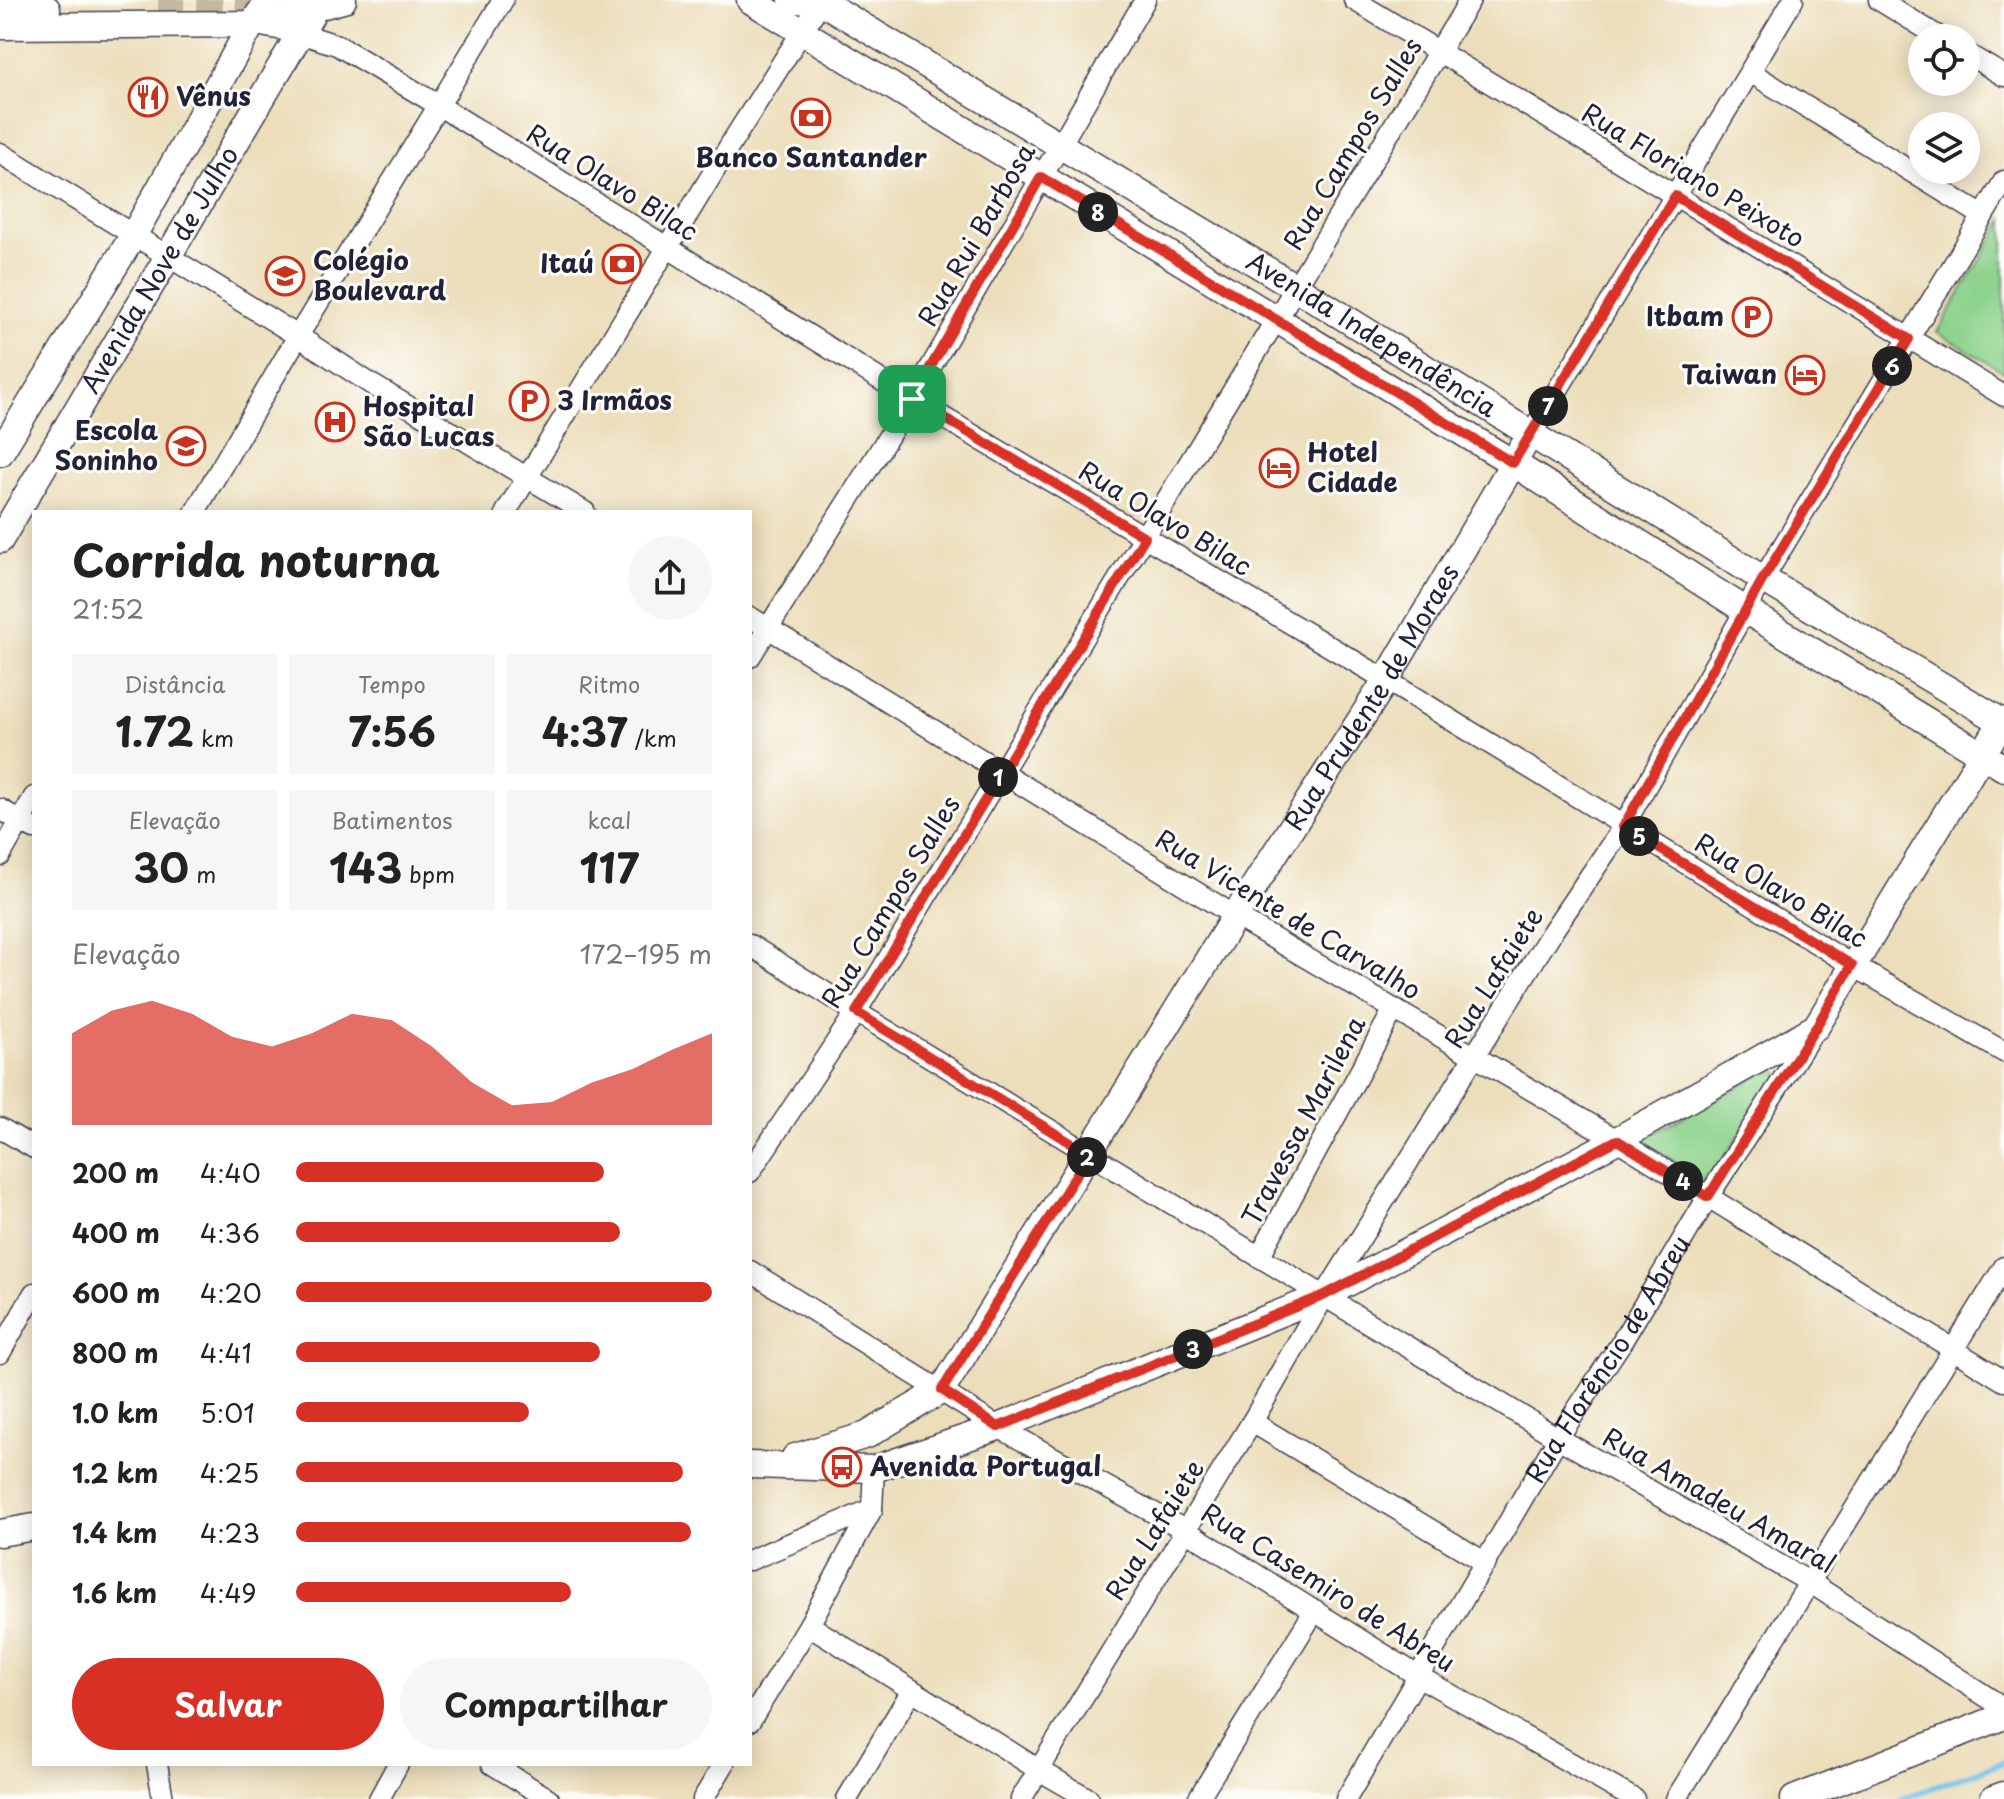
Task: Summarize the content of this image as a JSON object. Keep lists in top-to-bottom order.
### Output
{
  "streets": {
    "main road": [
      "Avenida Nove de Julho",
      "Avenida Independência",
      "Rua Prudente de Moraes",
      "Rua Florêncio de Abreu"
    ],
    "street": [
      "Rua Campos Salles",
      "Rua Floriano Peixoto",
      "Rua Olavo Bilac",
      "Rua Rui Barbosa",
      "Rua Vicente de Carvalho",
      "Rua Lafaiete",
      "Travessa Marilena",
      "Rua Amadeu Amaral",
      "Rua Casemiro de Abreu"
    ]
  },
  "crossings": [
    ["Rua Campos Salles", "Rua Floriano Peixoto"],
    ["Rua Campos Salles", "Rua Olavo Bilac"],
    ["Rua Campos Salles", "Avenida Independência"],
    ["Rua Campos Salles", "Rua Vicente de Carvalho"],
    ["Rua Campos Salles", "Rua Amadeu Amaral"],
    ["Rua Floriano Peixoto", "Rua Prudente de Moraes"],
    ["Rua Floriano Peixoto", "Rua Lafaiete"],
    ["Rua Olavo Bilac", "Rua Rui Barbosa"],
    ["Rua Olavo Bilac", "Avenida Nove de Julho"],
    ["Rua Olavo Bilac", "Rua Prudente de Moraes"],
    ["Rua Olavo Bilac", "Rua Lafaiete"],
    ["Rua Olavo Bilac", "Rua Florêncio de Abreu"],
    ["Rua Rui Barbosa", "Avenida Independência"],
    ["Rua Rui Barbosa", "Rua Vicente de Carvalho"],
    ["Avenida Independência", "Rua Prudente de Moraes"],
    ["Avenida Independência", "Rua Lafaiete"],
    ["Avenida Independência", "Rua Florêncio de Abreu"],
    ["Rua Prudente de Moraes", "Rua Vicente de Carvalho"],
    ["Rua Prudente de Moraes", "Rua Amadeu Amaral"],
    ["Rua Prudente de Moraes", "Rua Casemiro de Abreu"],
    ["Rua Vicente de Carvalho", "Rua Lafaiete"],
    ["Rua Vicente de Carvalho", "Travessa Marilena"],
    ["Rua Vicente de Carvalho", "Rua Florêncio de Abreu"],
    ["Rua Lafaiete", "Rua Amadeu Amaral"],
    ["Rua Lafaiete", "Rua Casemiro de Abreu"],
    ["Travessa Marilena", "Rua Amadeu Amaral"],
    ["Rua Florêncio de Abreu", "Rua Amadeu Amaral"],
    ["Rua Florêncio de Abreu", "Rua Casemiro de Abreu"]
  ],
  "places": {
    "restaurant": ["Vênus"],
    "bank": ["Banco Santander", "Itaú"],
    "school or university": ["Colégio Boulevard", "Escola Soninho"],
    "parking": ["Itbam", "3 Irmãos"],
    "hotel": ["Taiwan", "Hotel Cidade"],
    "hospital": ["Hospital São Lucas"],
    "bus stop": ["Avenida Portugal"]
  },
  "page": {
    "pins": [
      "8",
      "6",
      "7",
      "1",
      "5",
      "2",
      "4",
      "3"
    ],
    "heading": ["Corrida noturna", "21:52"],
    "stats": [
      ["Distância", "1.72 km"],
      ["Tempo", "7:56"],
      ["Ritmo", "4:37 /km"],
      ["Elevação", "30 m"],
      ["Batimentos", "143 bpm"],
      ["kcal", "117"]
    ],
    "chart": ["Elevação", "172–195 m"],
    "list": [
      {
        "name": "200 m",
        "note": "4:40"
      },
      {
        "name": "400 m",
        "note": "4:36"
      },
      {
        "name": "600 m",
        "note": "4:20"
      },
      {
        "name": "800 m",
        "note": "4:41"
      },
      {
        "name": "1.0 km",
        "note": "5:01"
      },
      {
        "name": "1.2 km",
        "note": "4:25"
      },
      {
        "name": "1.4 km",
        "note": "4:23"
      },
      {
        "name": "1.6 km",
        "note": "4:49"
      }
    ],
    "buttons": ["Salvar", "Compartilhar"]
  }
}
